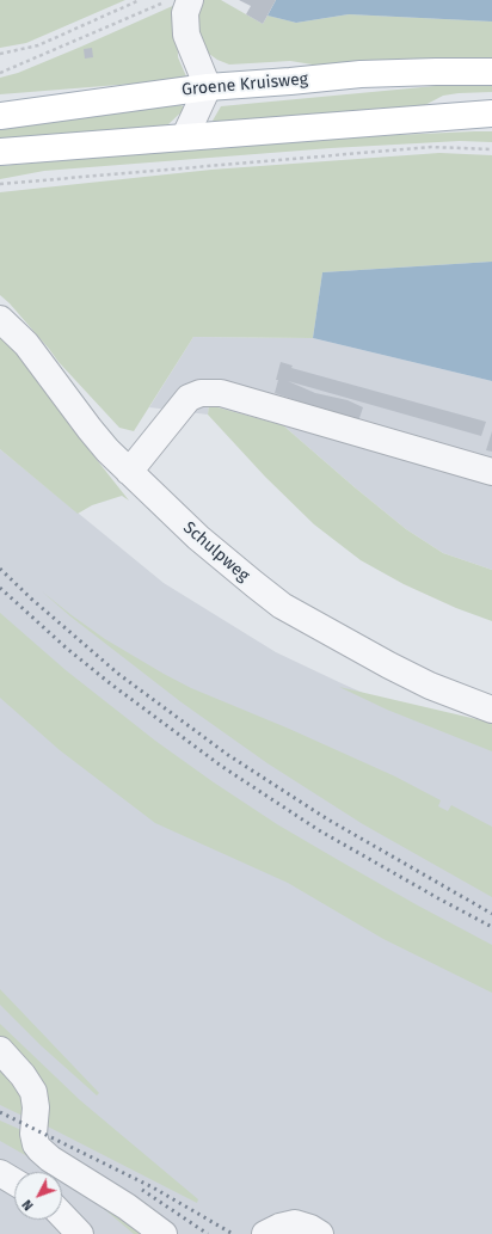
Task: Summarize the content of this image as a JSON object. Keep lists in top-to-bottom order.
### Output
{
  "streets": {
    "main road": ["Groene Kruisweg"],
    "street": ["Schulpweg"]
  },
  "north": "bottom left"
}
